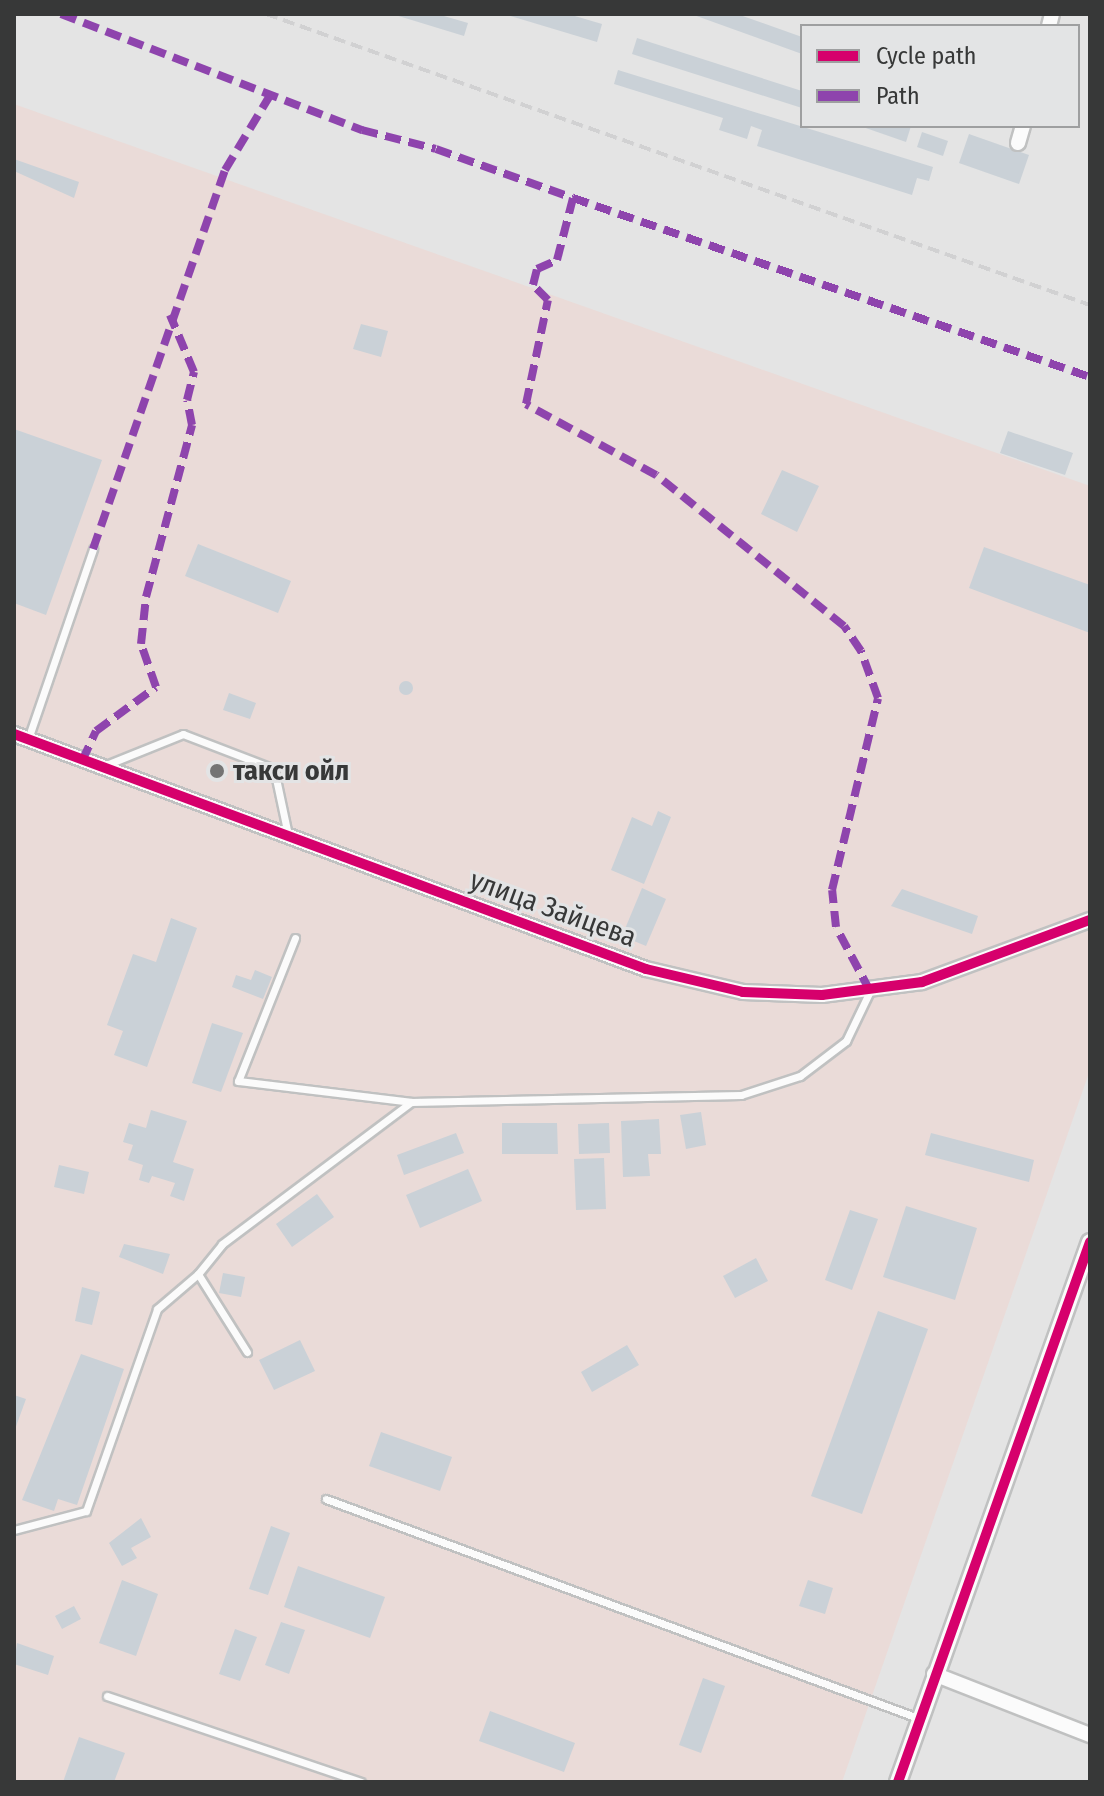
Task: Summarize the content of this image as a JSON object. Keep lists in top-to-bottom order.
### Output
{
  "streets": {
    "street": ["улица Зайцева"]
  },
  "places": ["такси ойл"],
  "legend": ["Cycle path", "Path"]
}
